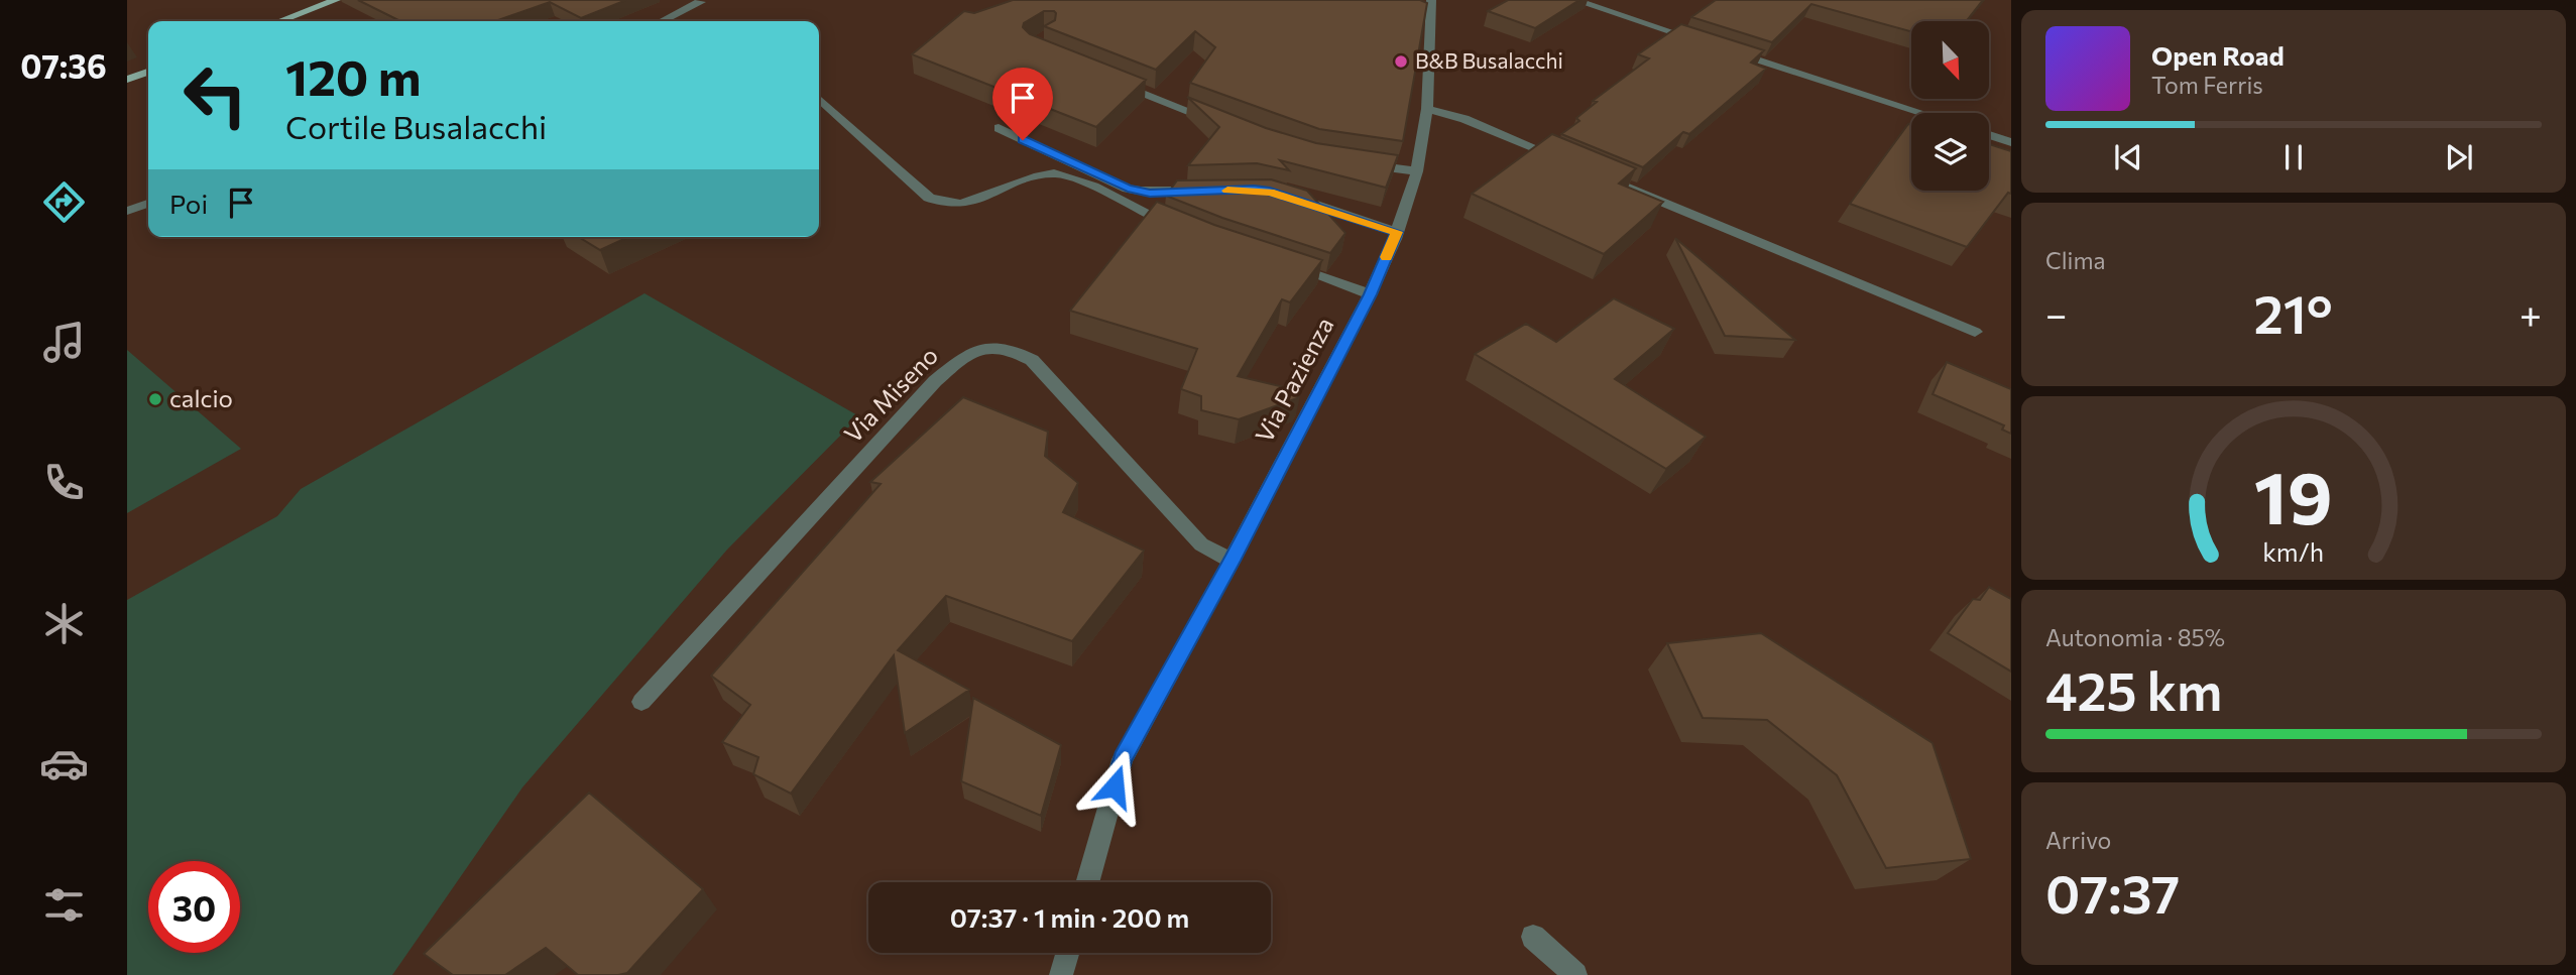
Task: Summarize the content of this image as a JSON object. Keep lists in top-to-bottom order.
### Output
{
  "streets": {
    "street": ["Via Pazienza", "Via Miseno"]
  },
  "crossings": [
    ["Via Pazienza", "Via Miseno"]
  ],
  "places": ["B&B Busalacchi", "calcio"],
  "north": "bottom right",
  "page": {
    "tabs": "07:36",
    "turn": ["120 m", "Cortile Busalacchi"],
    "song": ["Open Road", "Tom Ferris"],
    "then": "Poi",
    "tile": [
      "Clima",
      ["Autonomia · 85%", "425 km"],
      ["Arrivo", "07:37"]
    ],
    "heat": ["−", "21°", "+"],
    "limit": "30",
    "trip": "07:37 · 1 min · 200 m",
    "gauge": ["19", "km/h"]
  }
}
